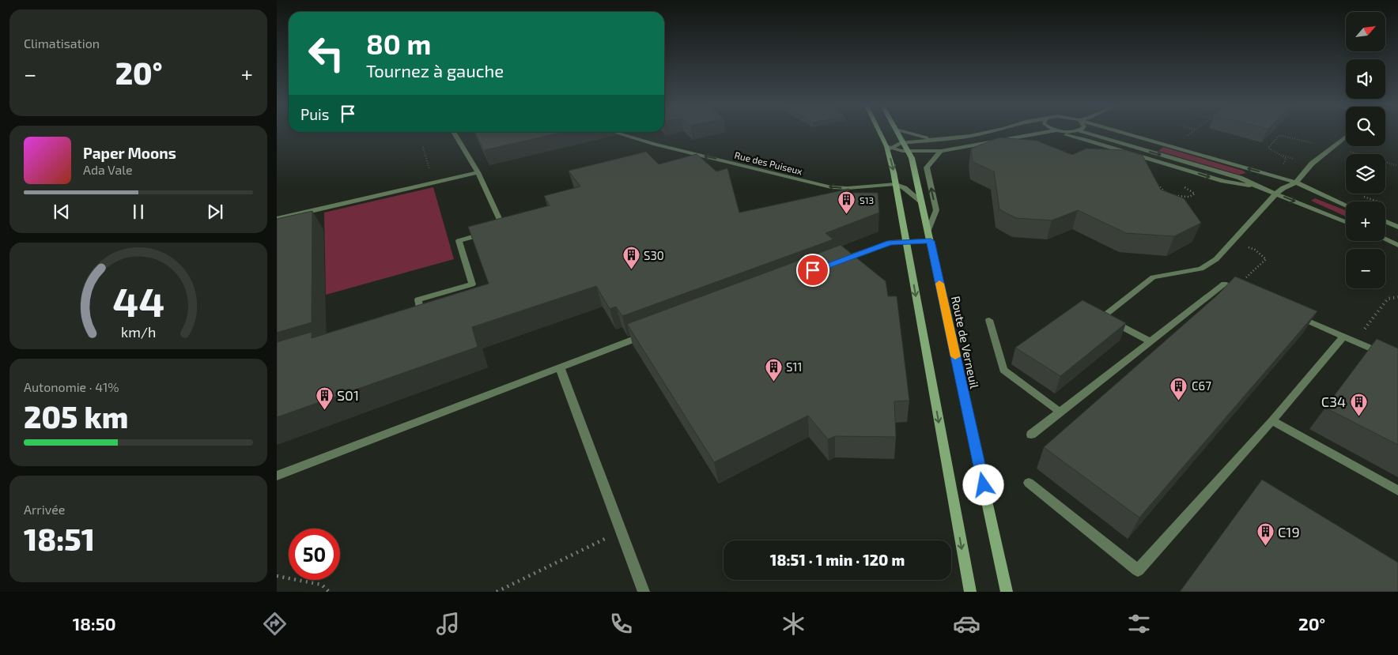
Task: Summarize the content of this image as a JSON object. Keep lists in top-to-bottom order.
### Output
{
  "streets": {
    "main road": ["Route de Verneuil"],
    "street": ["Rue des Puiseux"]
  },
  "one_way": ["Rue des Puiseux"],
  "places": {
    "building": [
      "S13",
      "S30",
      "S11",
      "C67",
      "S01",
      "C34",
      "C19"
    ]
  },
  "north": "top right",
  "page": {
    "tile": [
      "Climatisation",
      ["Autonomie · 41%", "205 km"],
      ["Arrivée", "18:51"]
    ],
    "map_buttons": ["+", "−"],
    "turn": ["80 m", "Tournez à gauche"],
    "heat": ["−", "20°", "+"],
    "then": "Puis",
    "song": ["Paper Moons", "Ada Vale"],
    "limit": "50",
    "trip": "18:51 · 1 min · 120 m",
    "tabs": ["18:50", "20°"],
    "gauge": ["44", "km/h"]
  }
}
